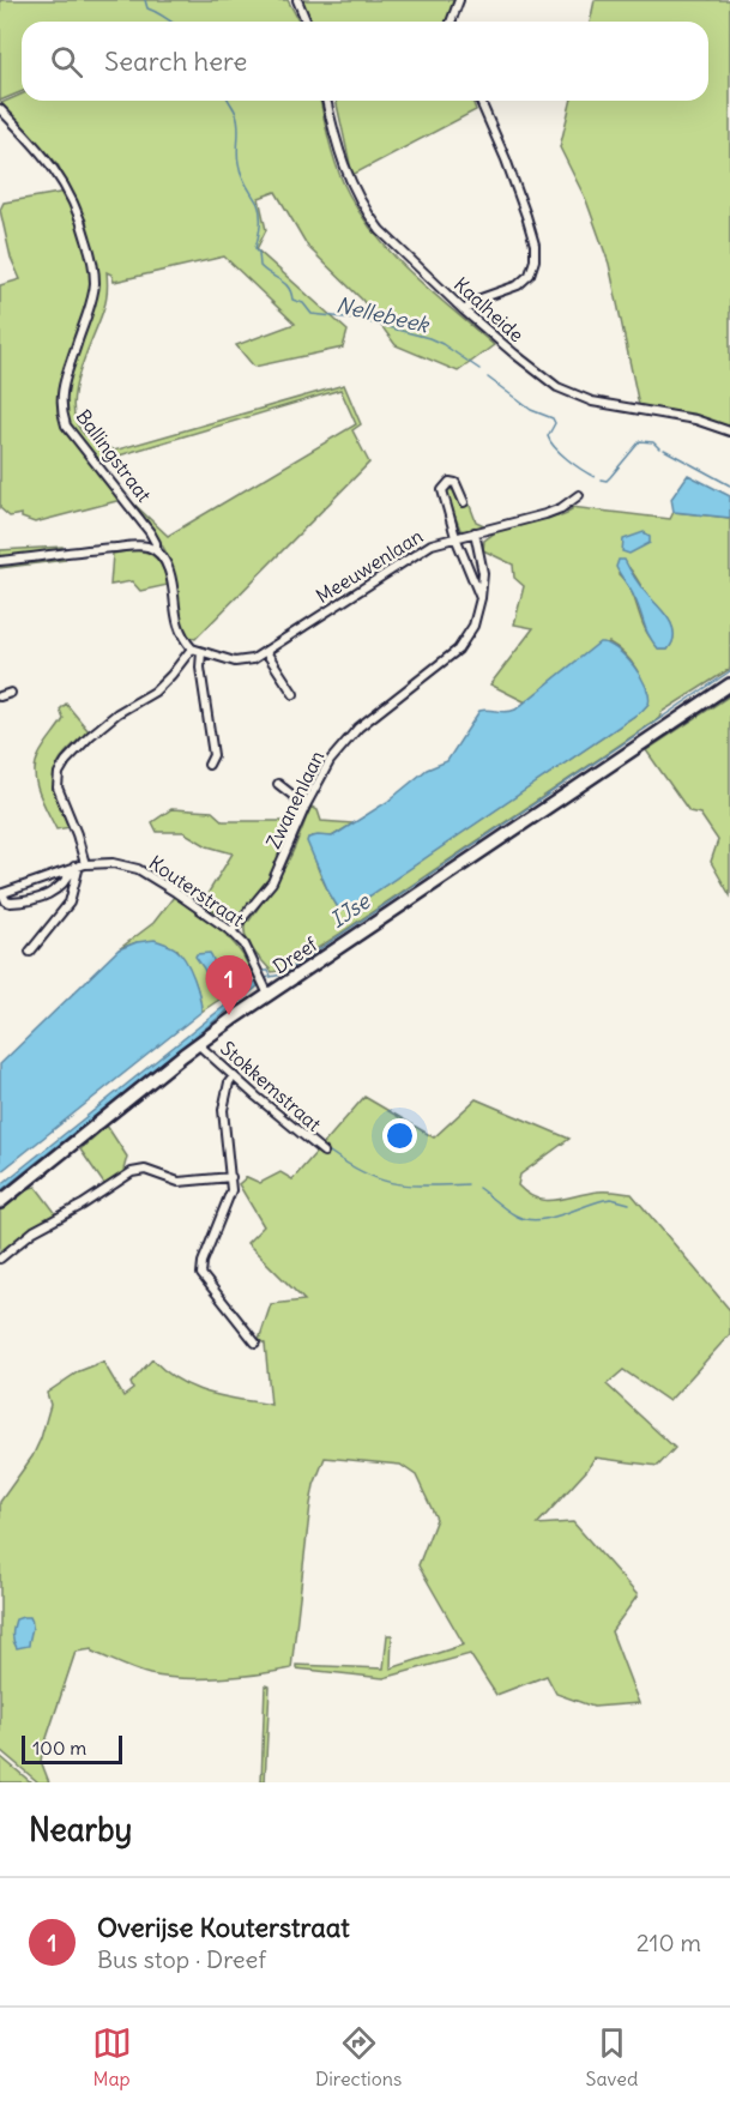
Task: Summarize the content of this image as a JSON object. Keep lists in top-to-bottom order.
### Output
{
  "streets": {
    "main road": ["Dreef"],
    "street": [
      "Kaalheide",
      "Ballingstraat",
      "Meeuwenlaan",
      "Zwanenlaan",
      "Kouterstraat",
      "Stokkemstraat"
    ]
  },
  "crossings": [
    ["Ballingstraat", "Meeuwenlaan"],
    ["Meeuwenlaan", "Zwanenlaan"],
    ["Zwanenlaan", "Kouterstraat"],
    ["Kouterstraat", "Dreef"],
    ["Dreef", "Stokkemstraat"]
  ],
  "water": ["Nellebeek", "IJse"],
  "scale_bar": "100 m",
  "page": {
    "search": "Search here",
    "pins": "1",
    "scale": "100 m",
    "heading": "Nearby",
    "list": [
      {
        "mark": "1",
        "name": "Overijse Kouterstraat",
        "note": "Bus stop · Dreef",
        "value": "210 m"
      }
    ],
    "nav": ["Map", "Directions", "Saved"]
  }
}
